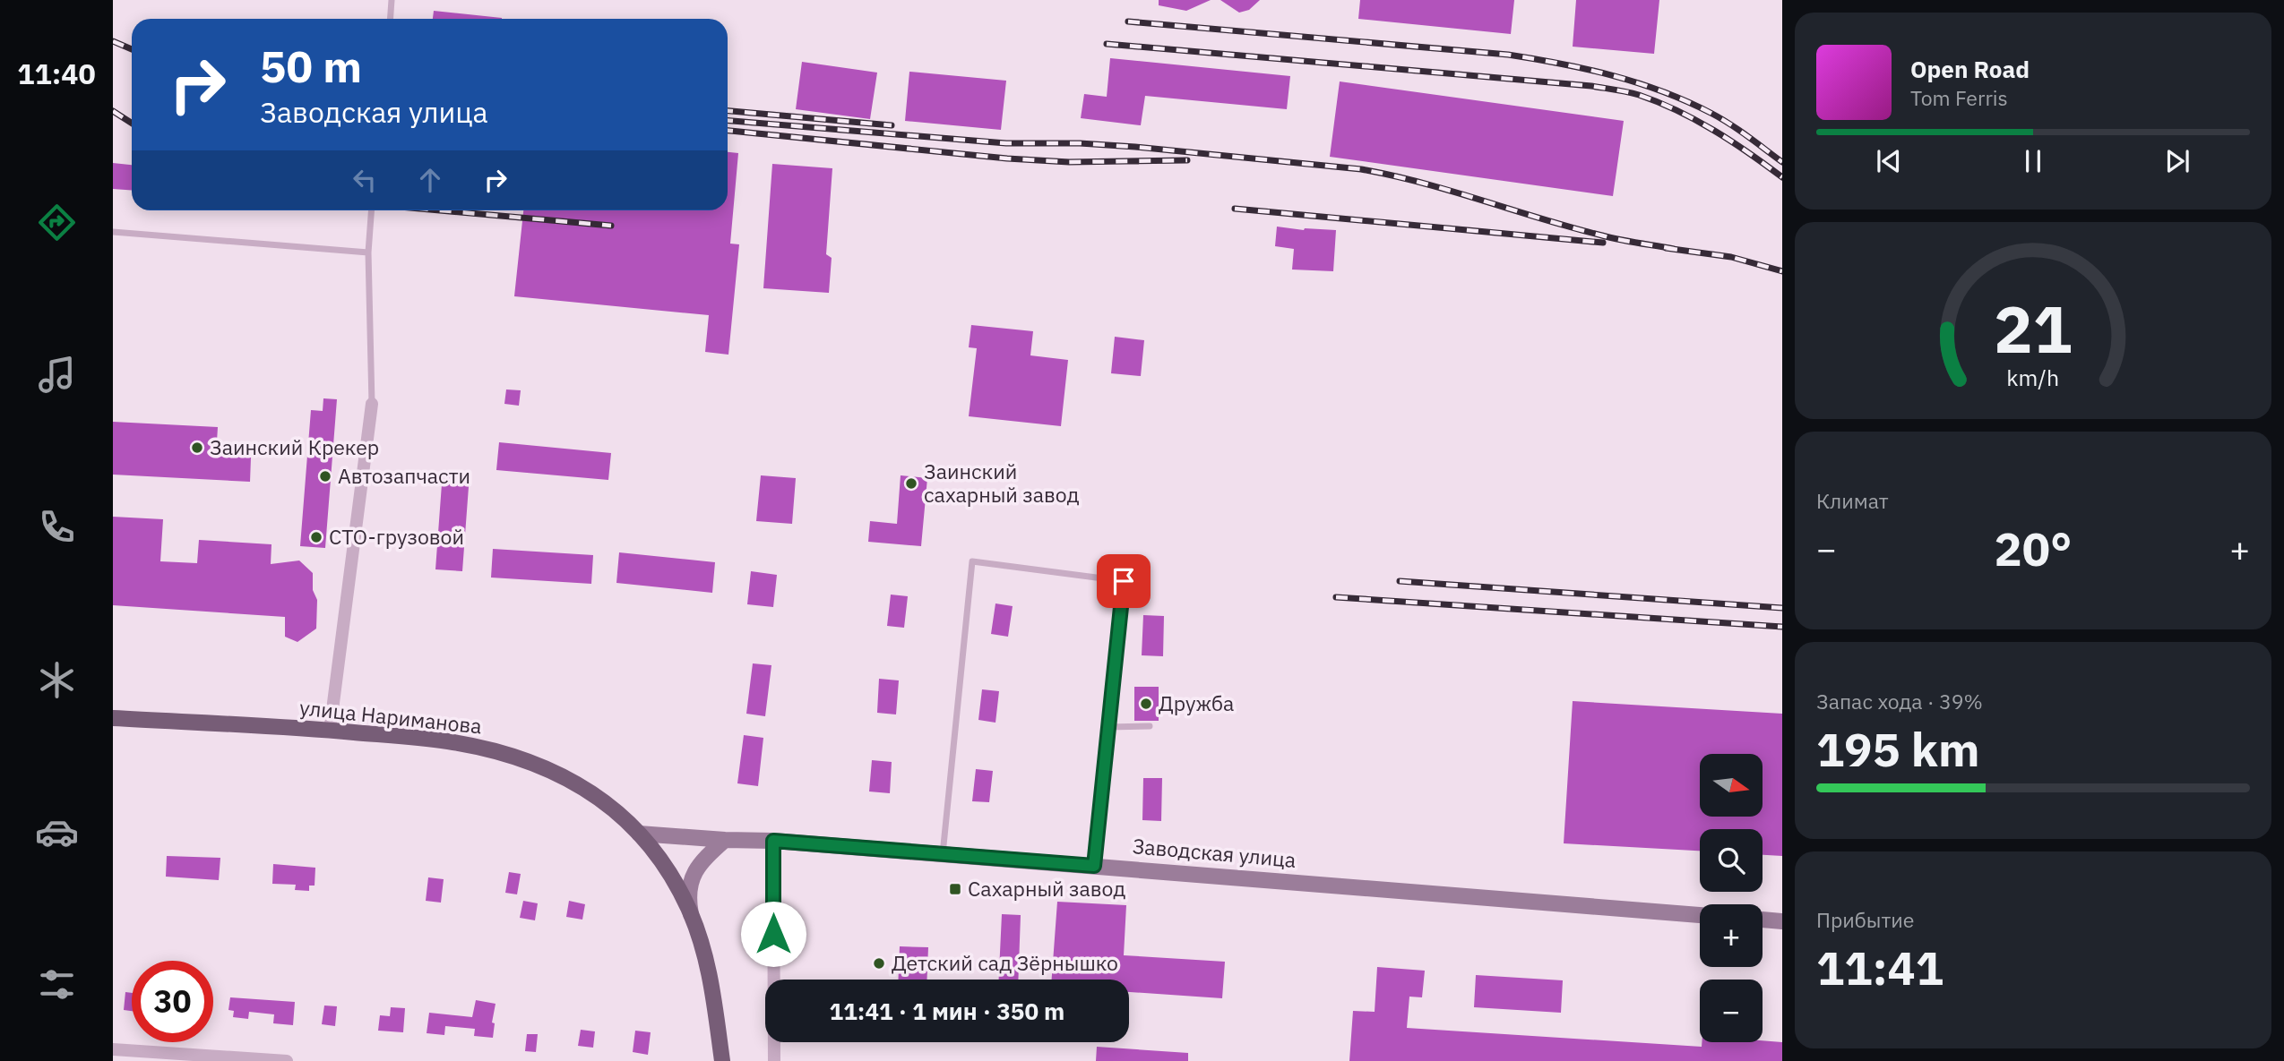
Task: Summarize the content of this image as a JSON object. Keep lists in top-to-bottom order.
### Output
{
  "streets": {
    "main road": ["улица Нариманова", "Заводская улица"]
  },
  "crossings": [
    ["улица Нариманова", "Заводская улица"]
  ],
  "places": {
    "other": [
      "Заинский Крекер",
      "Автозапчасти",
      "Заинский сахарный завод",
      "СТО-грузовой",
      "Дружба",
      "Детский сад Зёрнышко"
    ],
    "transit": ["Сахарный завод"]
  },
  "north": "right",
  "page": {
    "tabs": "11:40",
    "turn": ["50 m", "Заводская улица"],
    "song": ["Open Road", "Tom Ferris"],
    "tile": [
      "Климат",
      ["Запас хода · 39%", "195 km"],
      ["Прибытие", "11:41"]
    ],
    "heat": ["−", "20°", "+"],
    "map_buttons": ["+", "−"],
    "limit": "30",
    "trip": "11:41 · 1 мин · 350 m",
    "gauge": ["21", "km/h"]
  }
}
